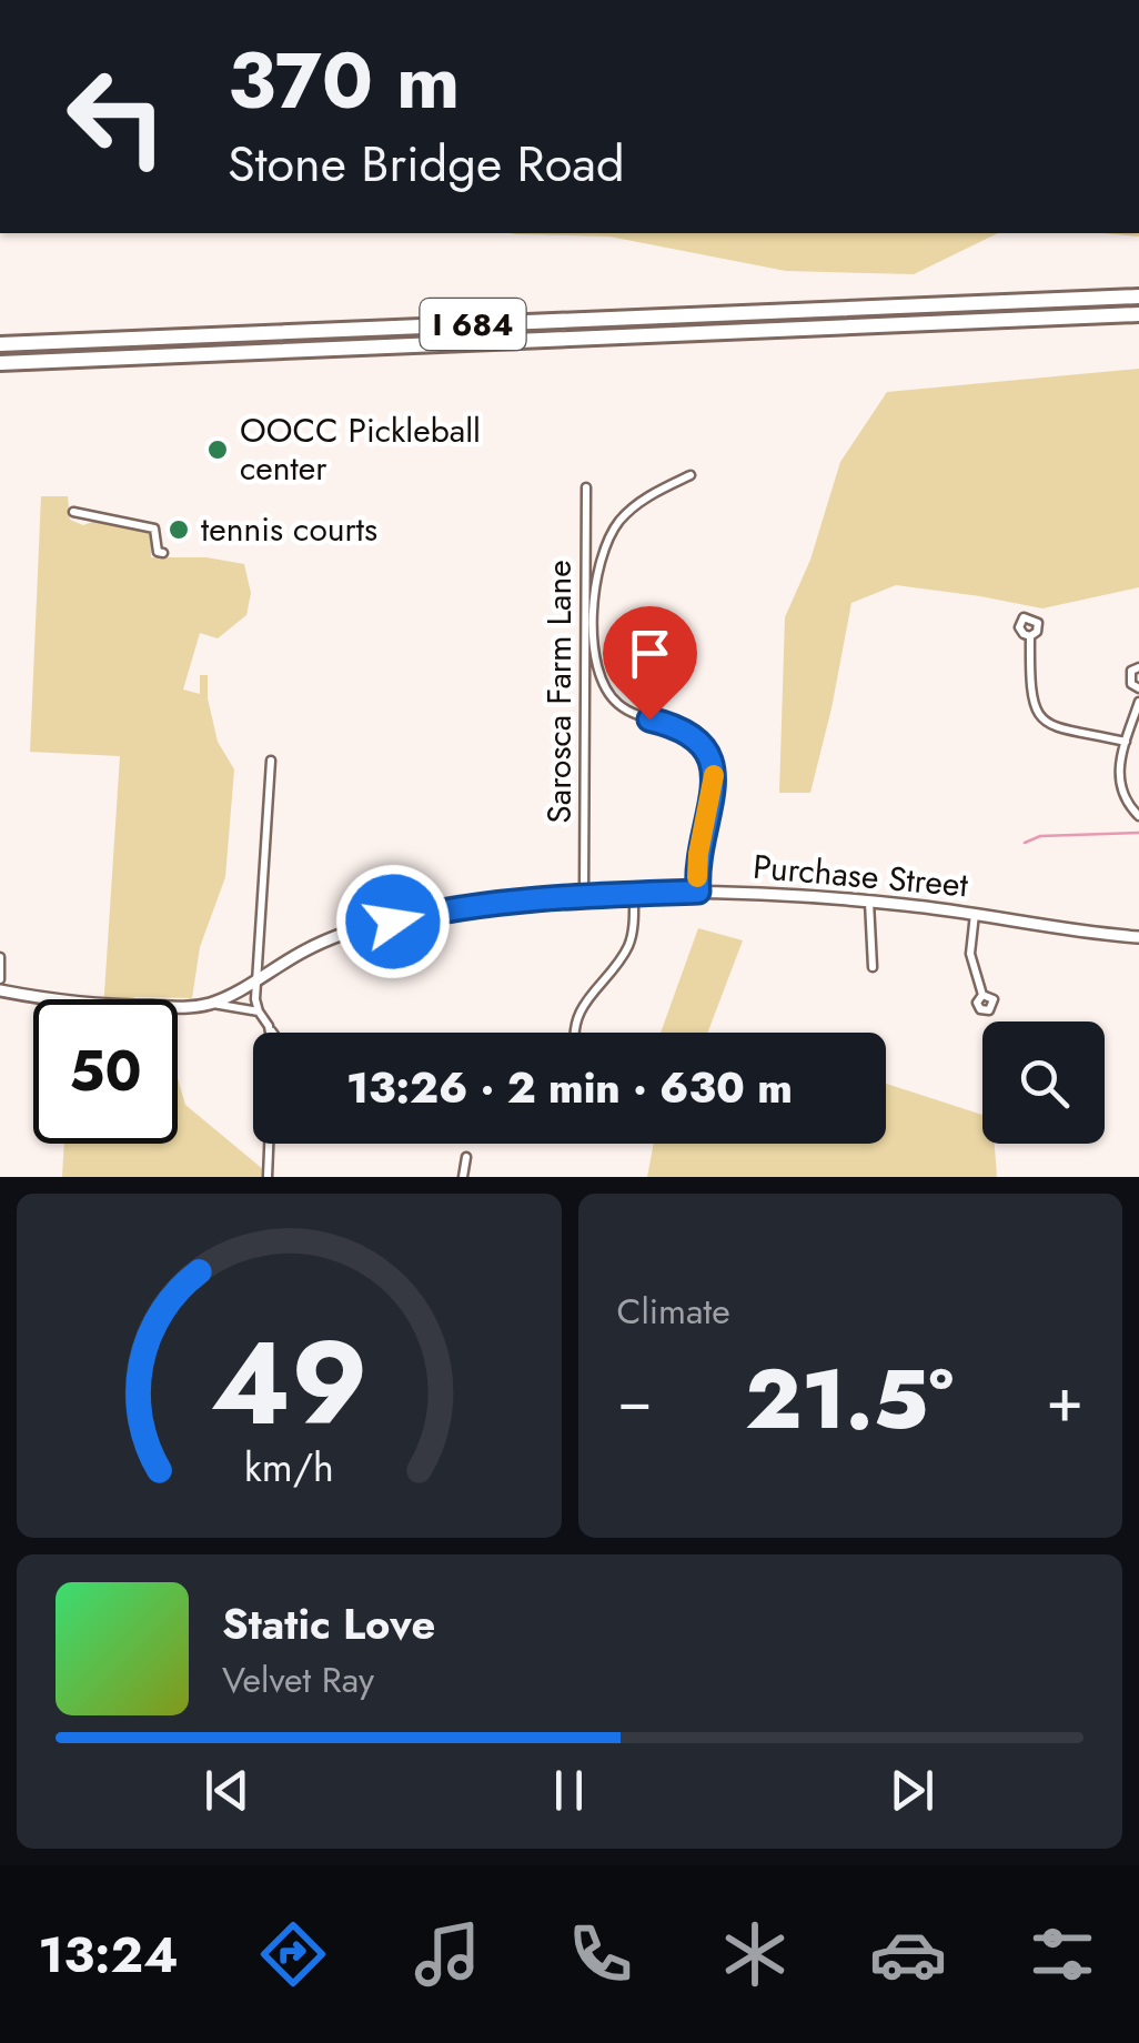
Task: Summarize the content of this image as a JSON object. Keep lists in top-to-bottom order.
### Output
{
  "streets": {
    "highway": ["I 684"],
    "main road": ["Purchase Street"],
    "street": ["Sarosca Farm Lane"]
  },
  "crossings": [
    ["Sarosca Farm Lane", "Purchase Street"]
  ],
  "places": ["OOCC Pickleball center", "tennis courts"],
  "page": {
    "turn": ["370 m", "Stone Bridge Road"],
    "limit": "50",
    "trip": "13:26 · 2 min · 630 m",
    "tile": "Climate",
    "heat": ["−", "21.5°", "+"],
    "song": ["Static Love", "Velvet Ray"],
    "tabs": "13:24",
    "gauge": ["49", "km/h"]
  }
}
